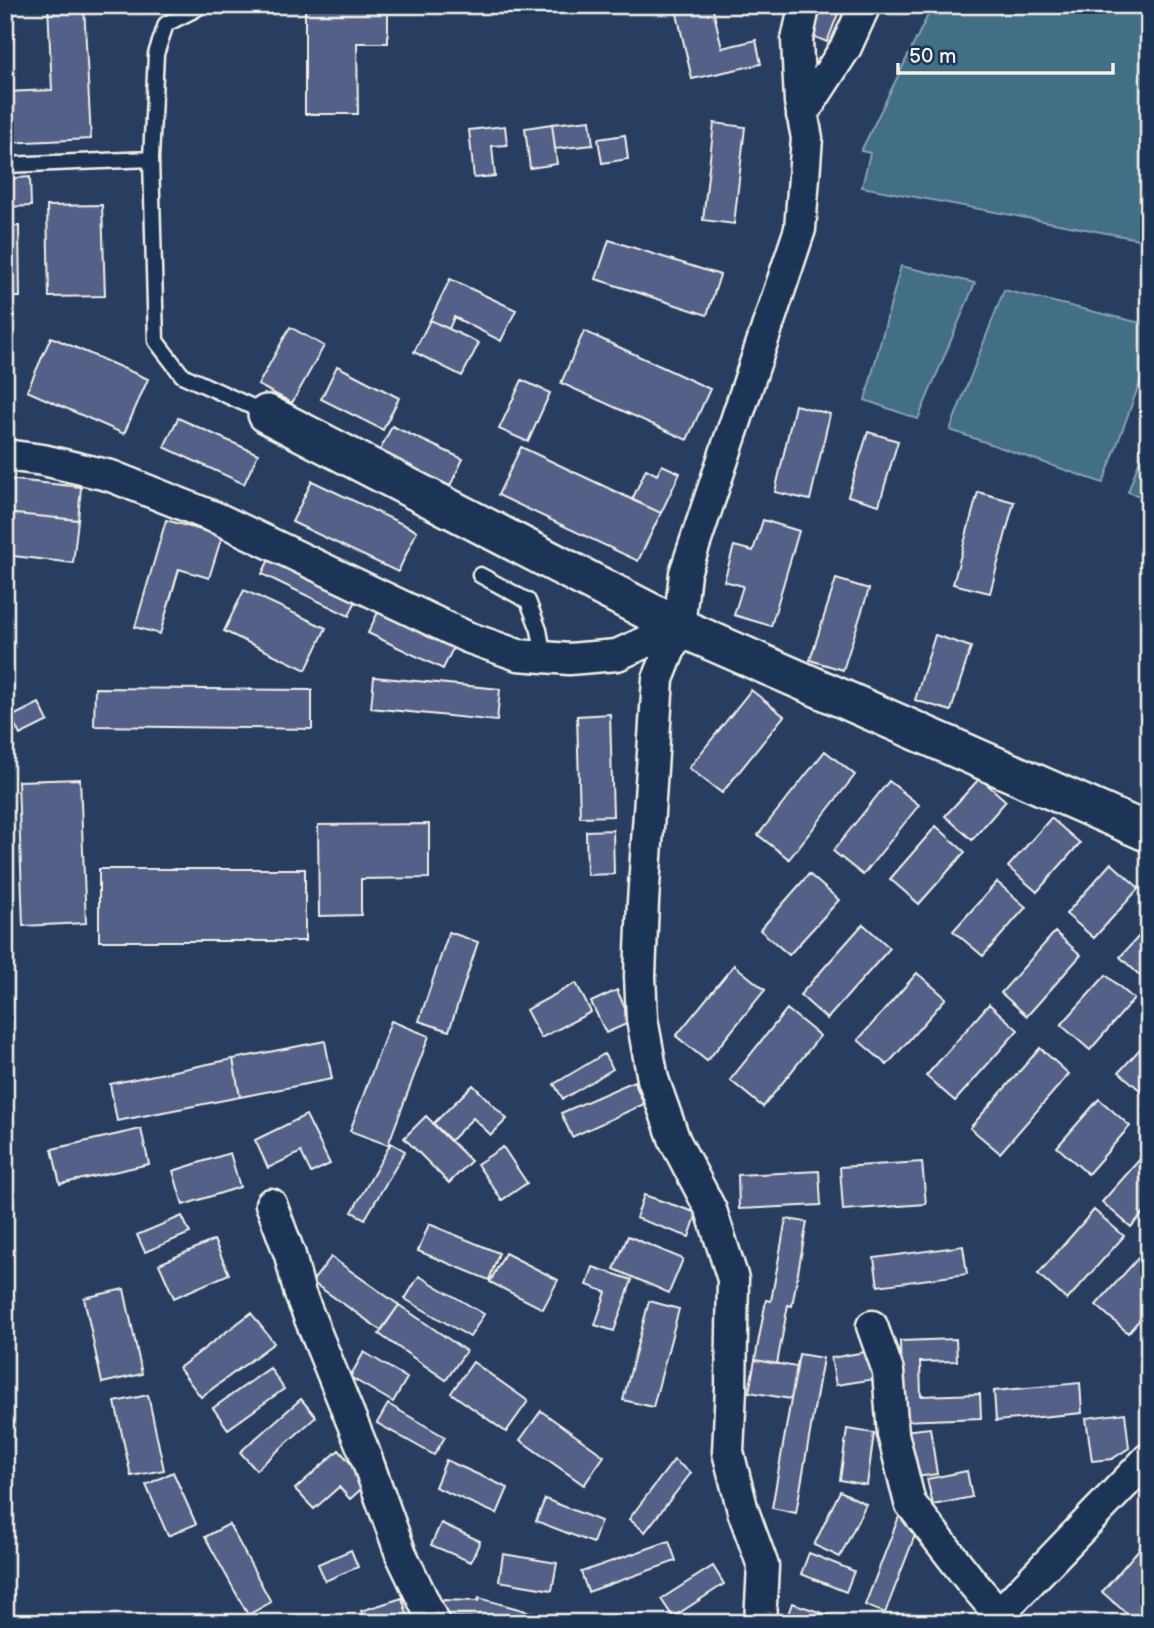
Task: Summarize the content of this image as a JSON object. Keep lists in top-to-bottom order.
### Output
{
  "scale_bar": "50 m"
}
